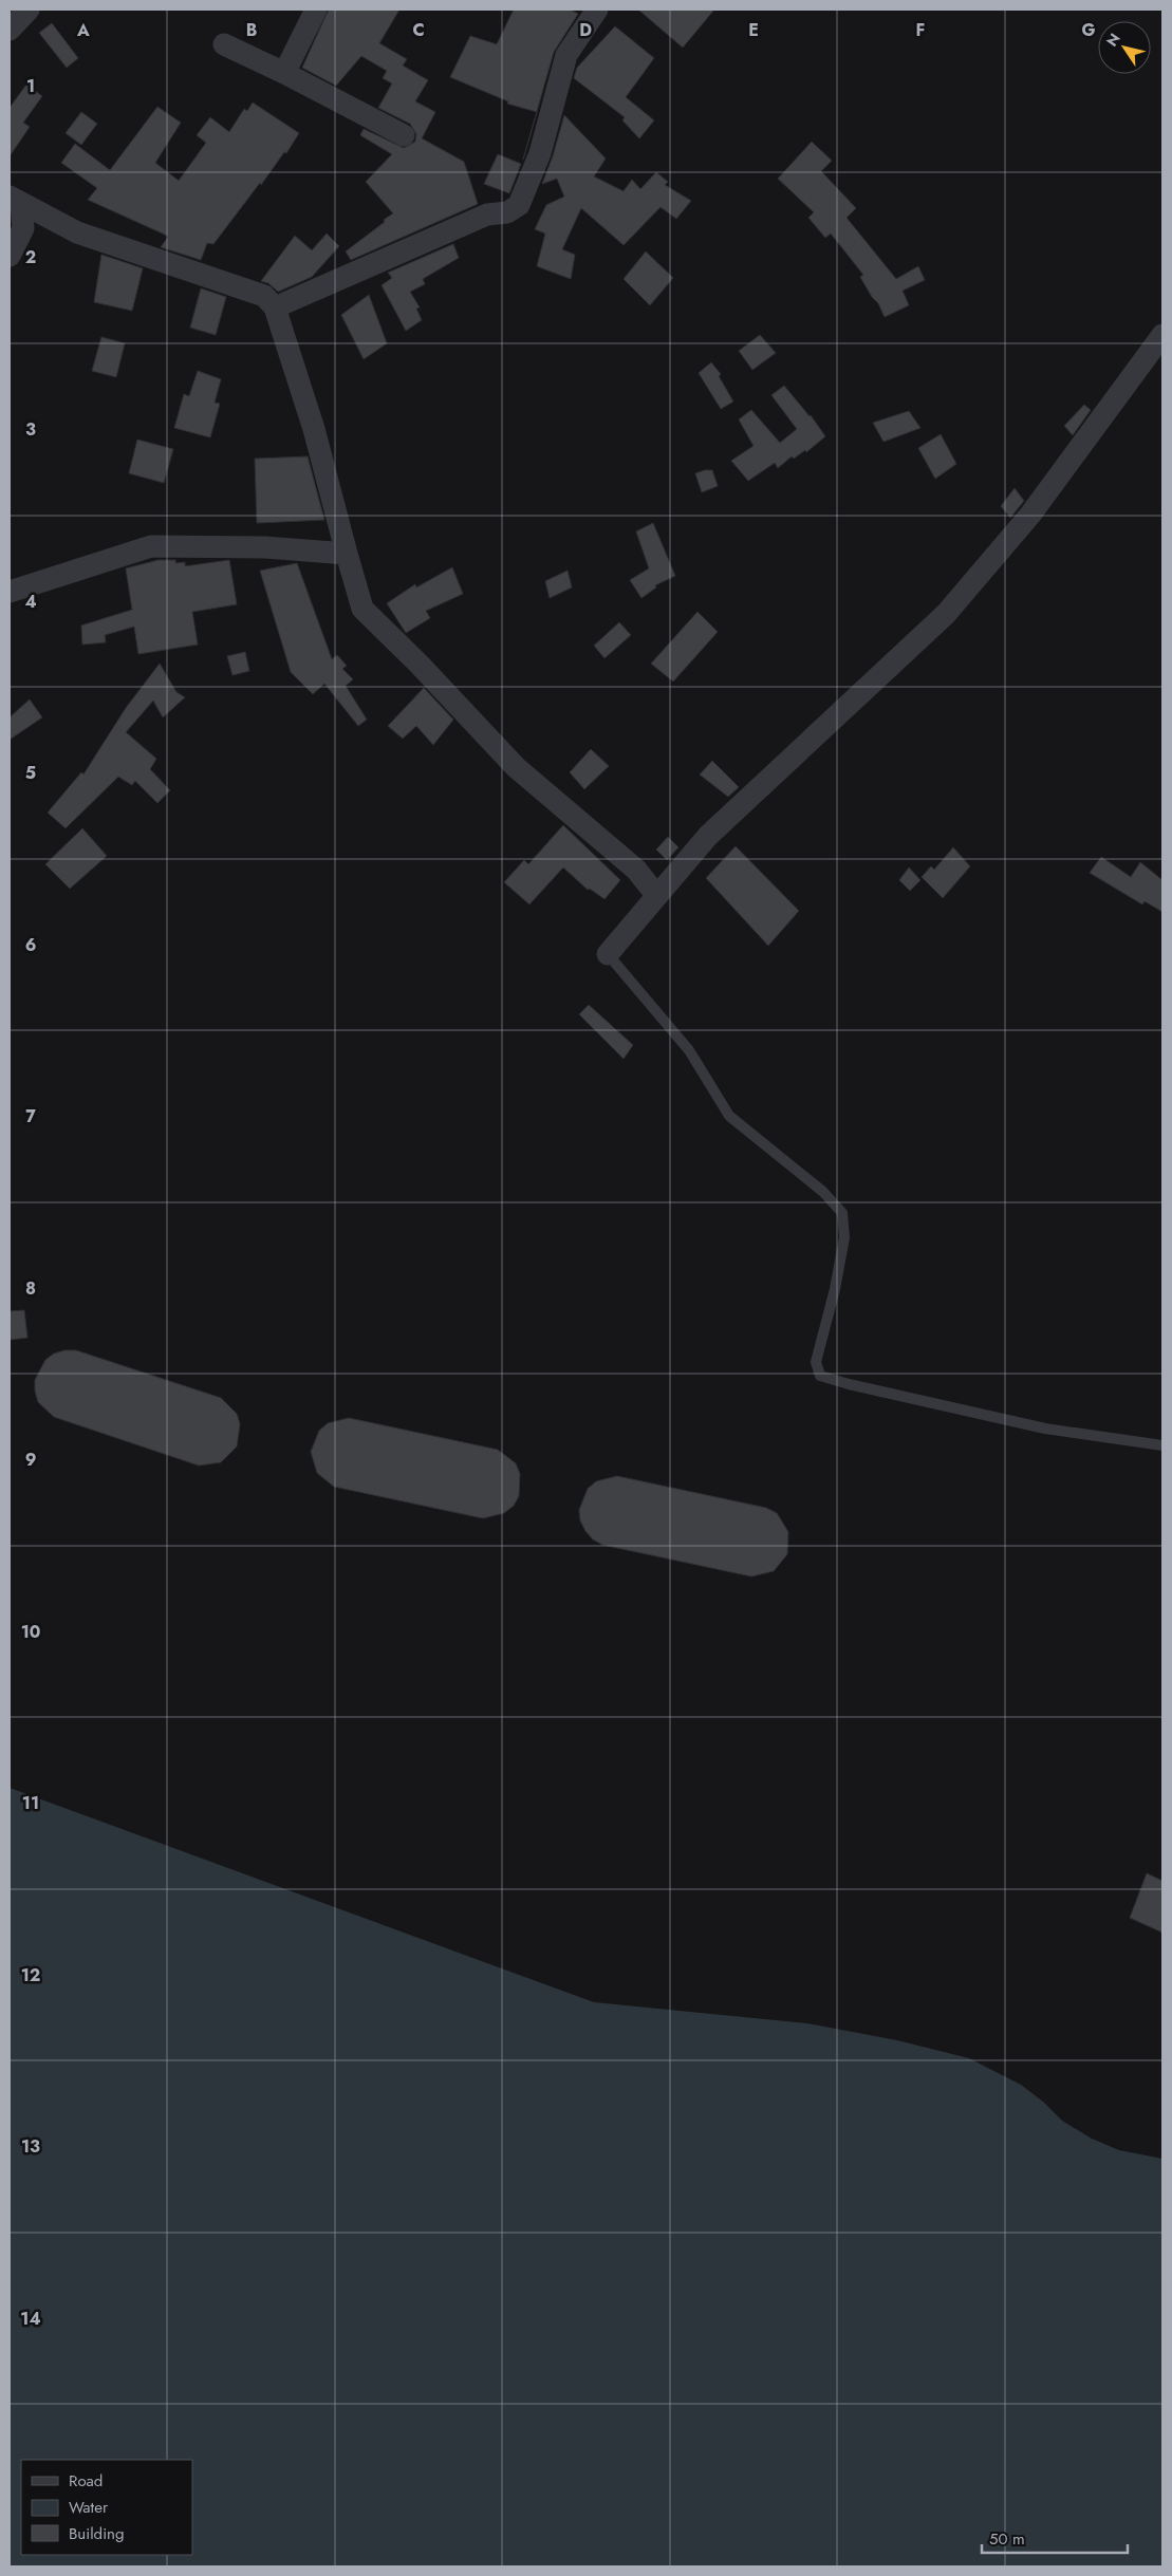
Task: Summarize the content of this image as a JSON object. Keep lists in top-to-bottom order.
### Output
{
  "legend": ["Road", "Water", "Building"],
  "scale_bar": "50 m",
  "north": "top left",
  "grid": {
    "columns": [
      "A",
      "B",
      "C",
      "D",
      "E",
      "F",
      "G"
    ],
    "rows": [
      "1",
      "2",
      "3",
      "4",
      "5",
      "6",
      "7",
      "8",
      "9",
      "10",
      "11",
      "12",
      "13",
      "14"
    ]
  }
}
